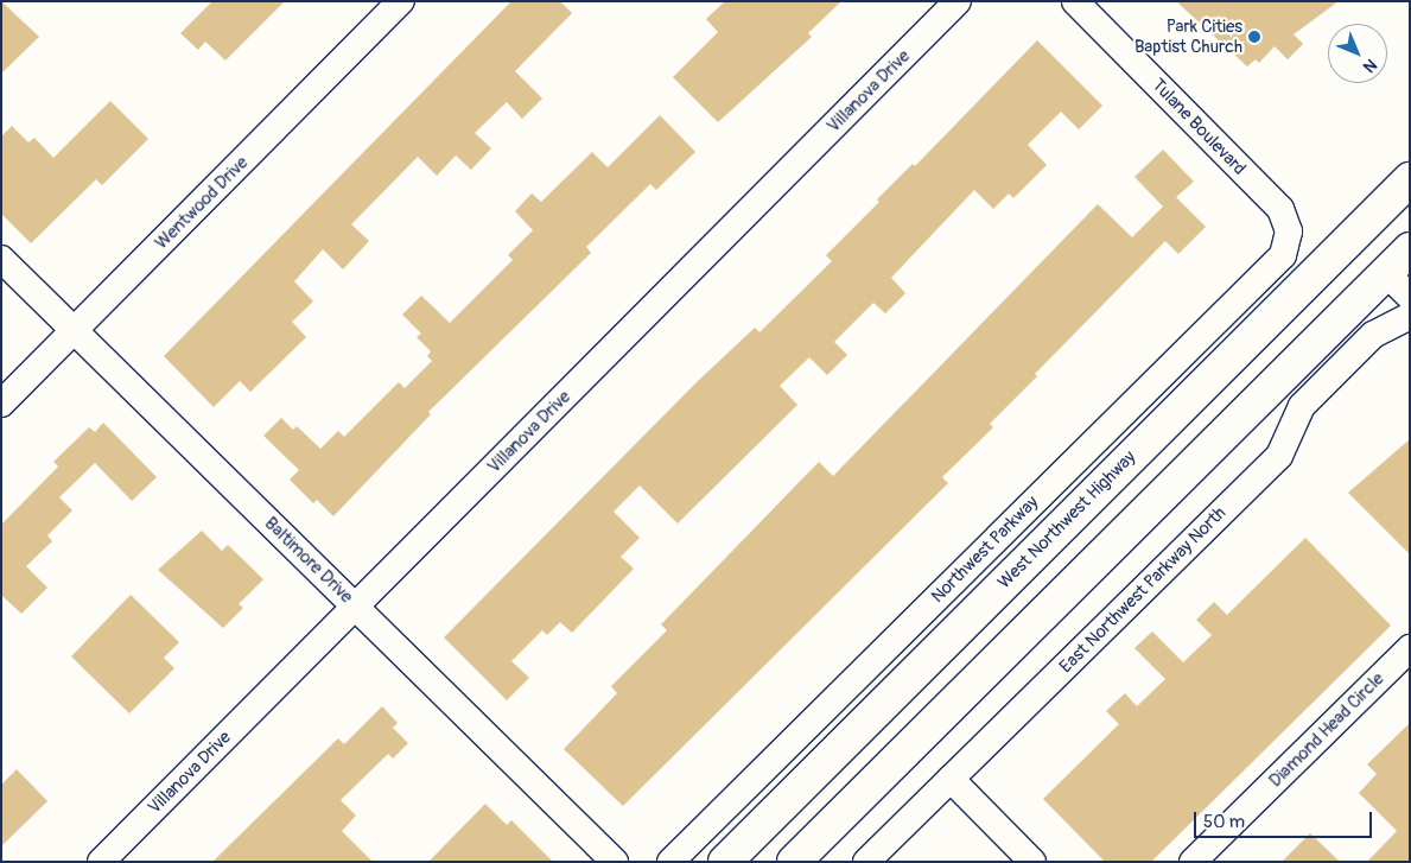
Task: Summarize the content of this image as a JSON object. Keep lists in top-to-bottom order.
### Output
{
  "streets": {
    "main road": ["West Northwest Highway"],
    "street": [
      "Villanova Drive",
      "Tulane Boulevard",
      "Wentwood Drive",
      "Northwest Parkway",
      "Baltimore Drive",
      "East Northwest Parkway North",
      "Diamond Head Circle"
    ]
  },
  "crossings": [
    ["Villanova Drive", "Baltimore Drive"],
    ["Tulane Boulevard", "Northwest Parkway"],
    ["Wentwood Drive", "Baltimore Drive"]
  ],
  "places": ["Park Cities Baptist Church"],
  "scale_bar": "50 m",
  "north": "bottom right"
}
